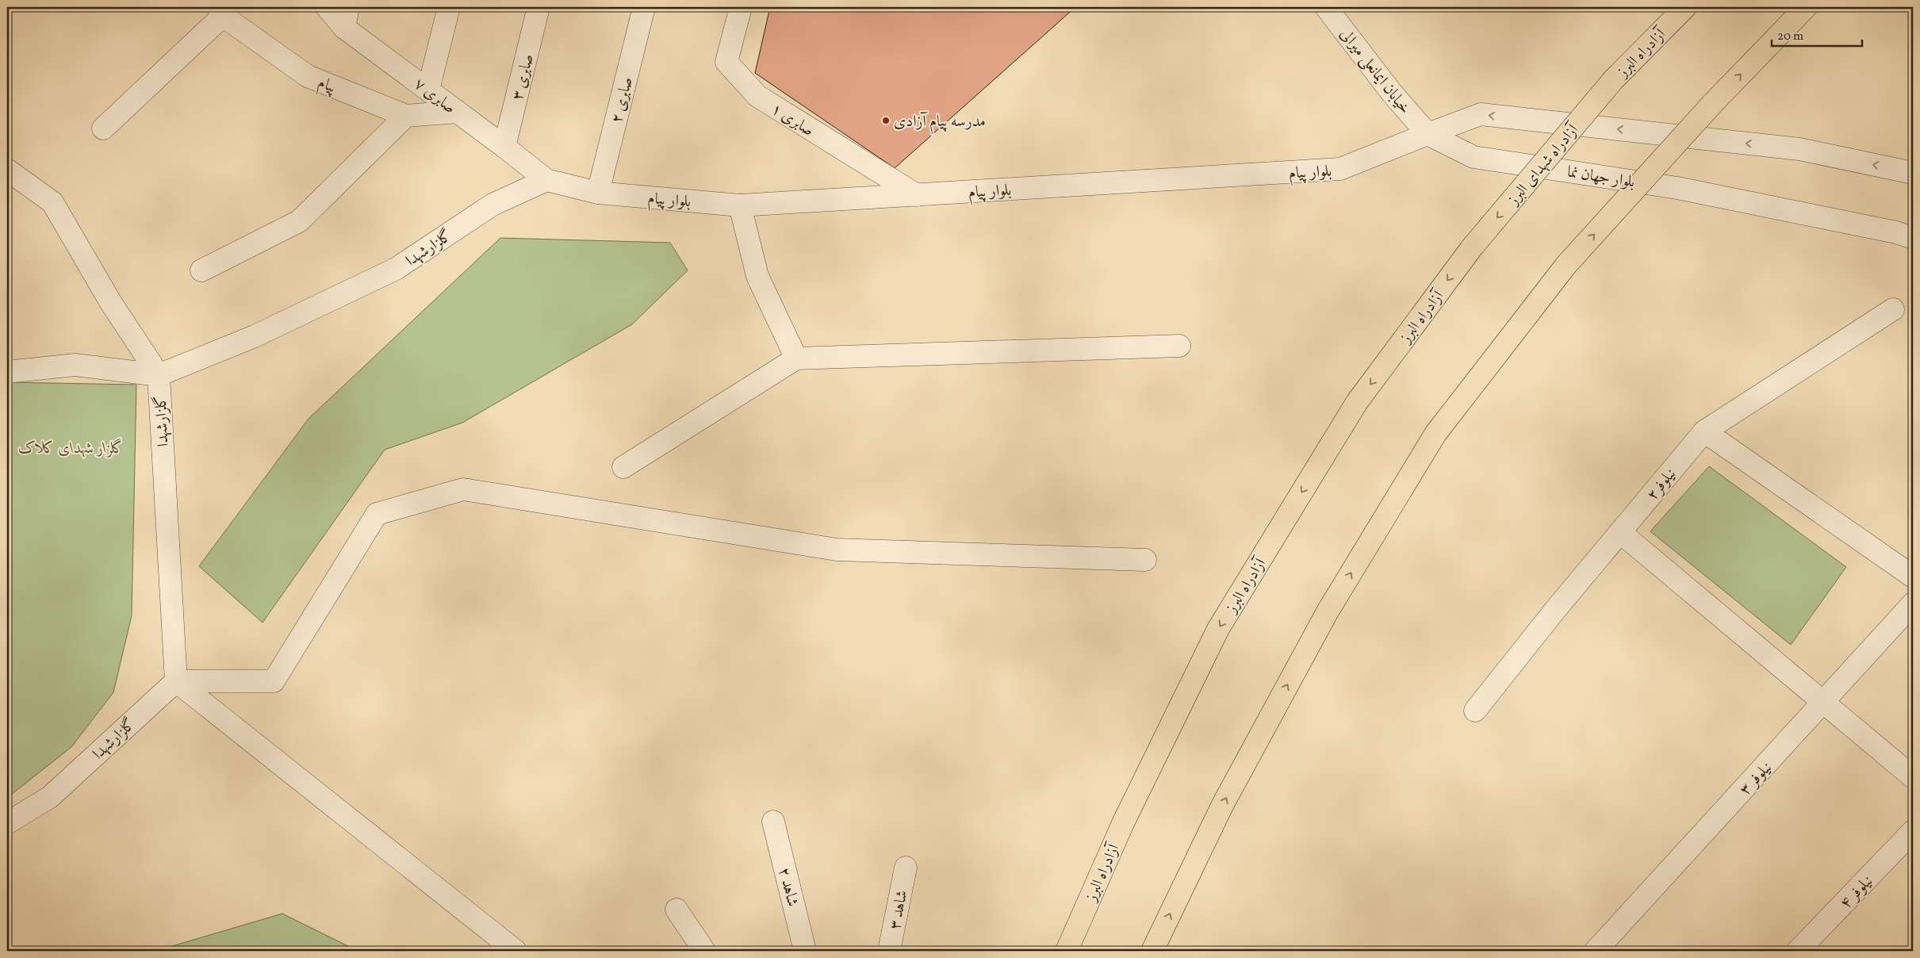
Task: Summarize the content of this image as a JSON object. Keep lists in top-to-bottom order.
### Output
{
  "streets": {
    "highway": ["آزادراه البرز", "آزادراه شهدای البرز"],
    "street": [
      "خیابان ایمانعلی میرالی",
      "صابری ۳",
      "پیام",
      "صابری ۷",
      "صابری ۲",
      "صابری ۱",
      "بلوار پیام",
      "بلوار جهان نما",
      "گلزارشهدا",
      "۲نیلوفر",
      "نیلوفر ۳",
      "شاهد ۲",
      "نیلوفر ۴",
      "شاهد ۳"
    ]
  },
  "crossings": [
    ["آزادراه البرز", "آزادراه شهدای البرز"],
    ["خیابان ایمانعلی میرالی", "بلوار پیام"],
    ["خیابان ایمانعلی میرالی", "بلوار جهان نما"],
    ["صابری ۳", "صابری ۷"],
    ["پیام", "صابری ۷"],
    ["صابری ۷", "بلوار پیام"],
    ["صابری ۷", "گلزارشهدا"],
    ["صابری ۲", "بلوار پیام"],
    ["صابری ۱", "بلوار پیام"],
    ["بلوار پیام", "بلوار جهان نما"],
    ["بلوار پیام", "گلزارشهدا"]
  ],
  "parks": ["گلزار شهدای کلاک"],
  "places": ["مدرسه پیام آزادی"],
  "scale_bar": "20 m"
}
